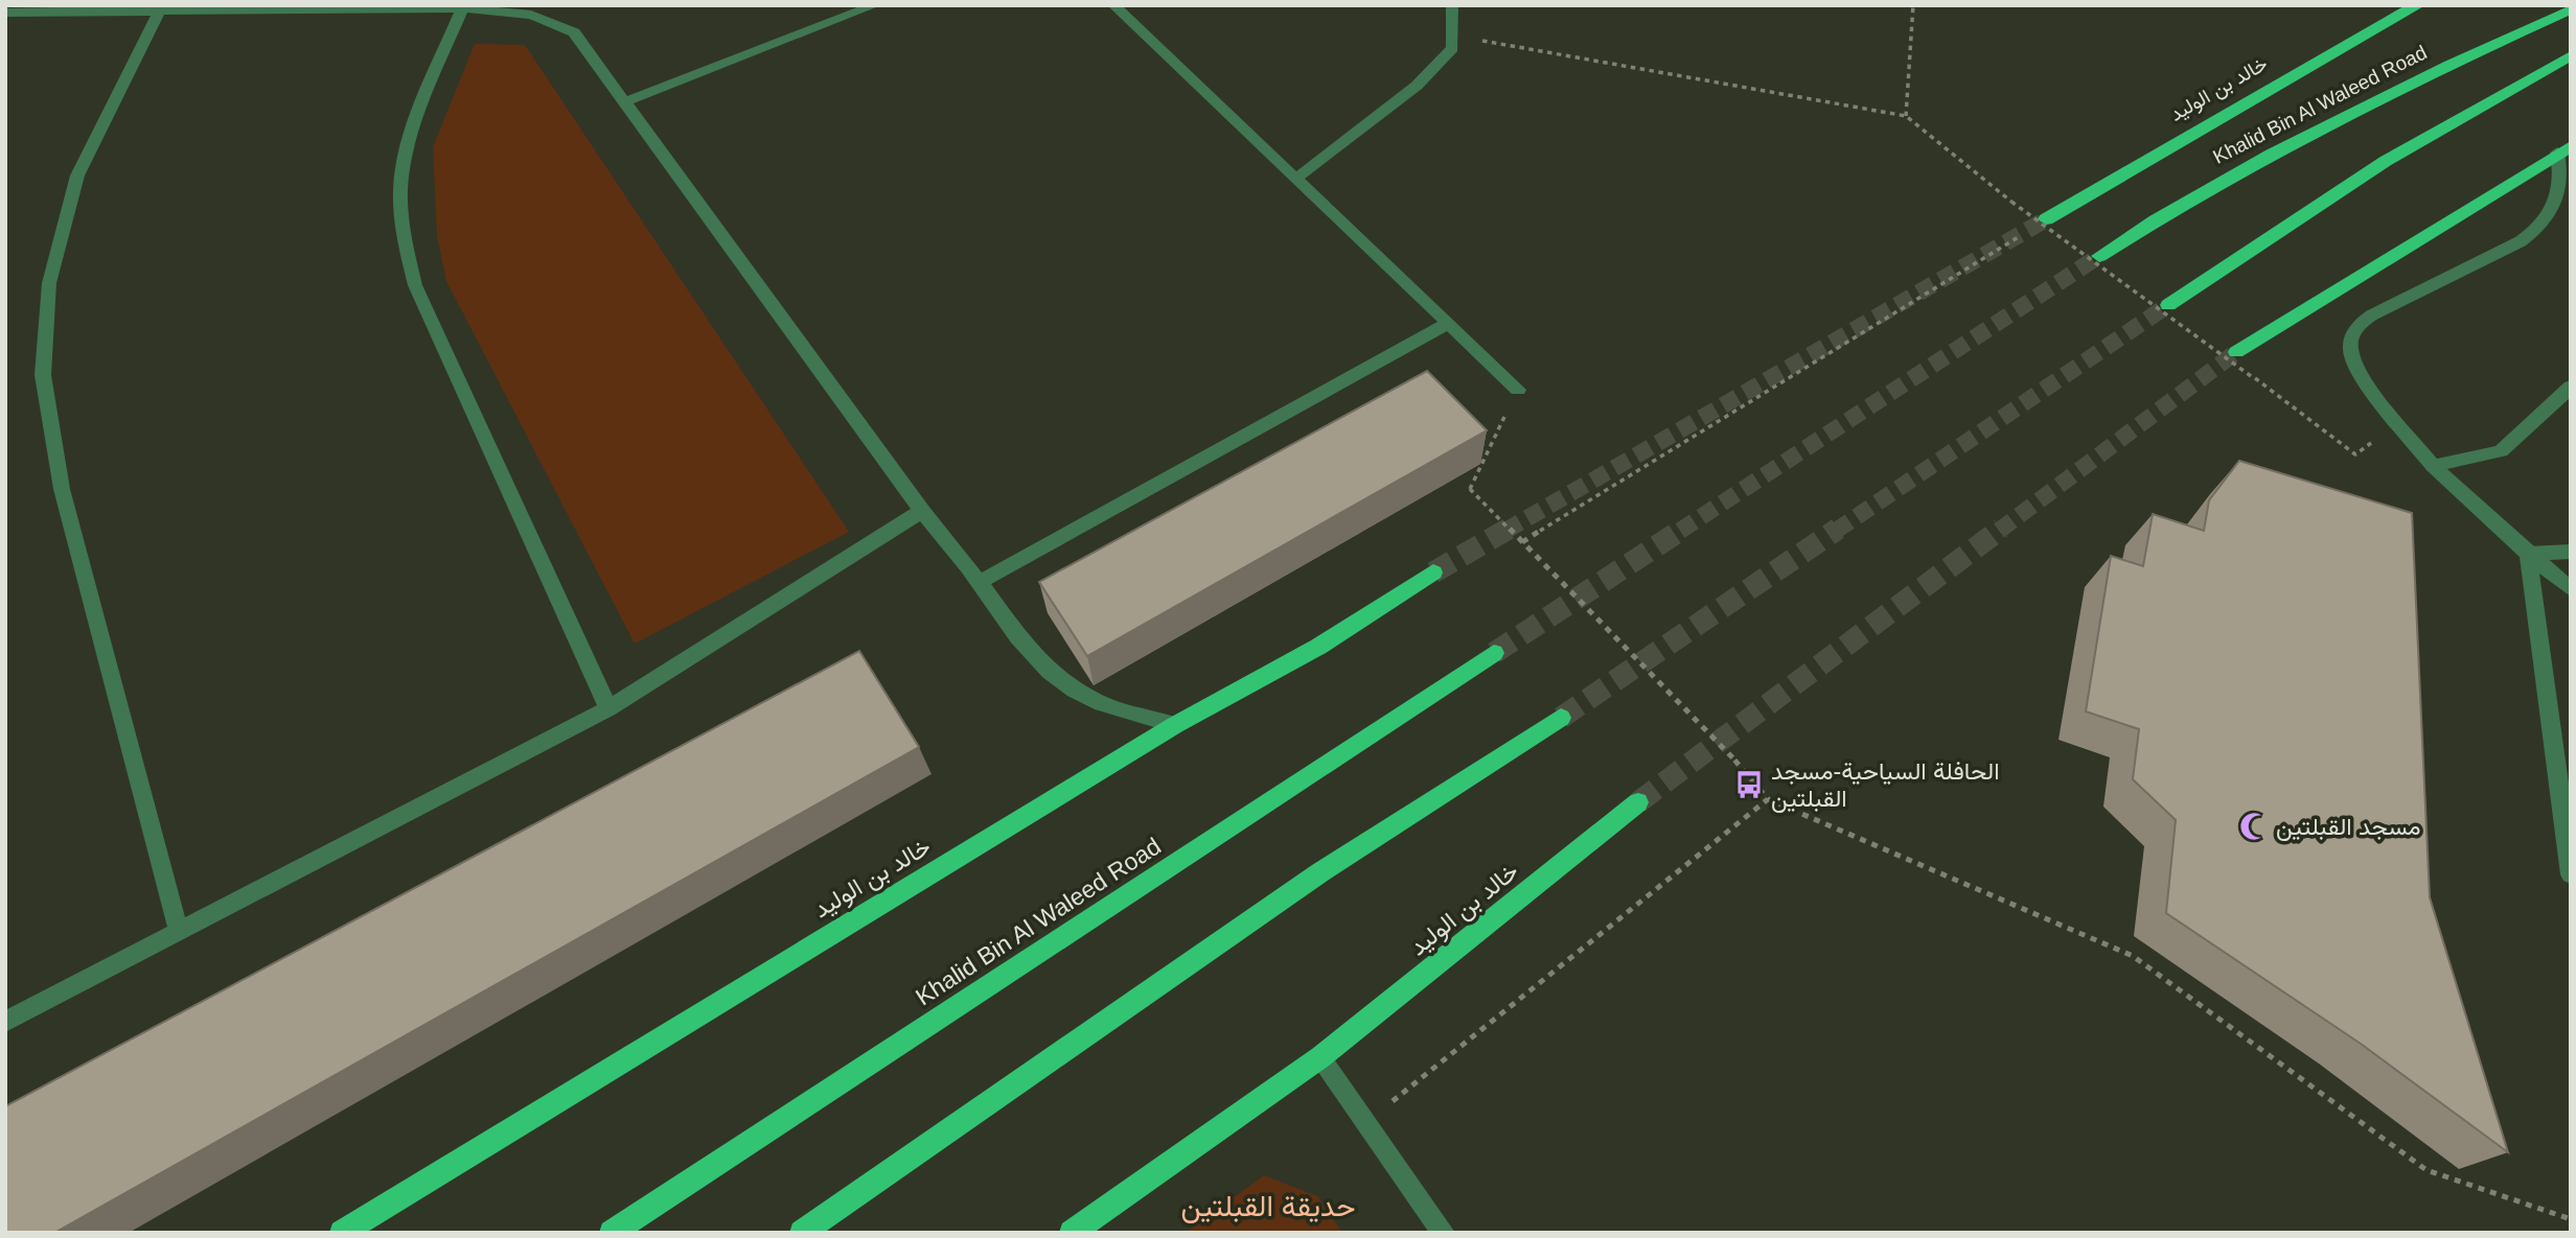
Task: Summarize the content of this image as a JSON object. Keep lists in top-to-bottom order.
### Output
{
  "streets": {
    "highway": ["خالد بن الوليد", "Khalid Bin Al Waleed Road"]
  },
  "parks": ["حدیقة القبلتین"],
  "places": {
    "bus stop": ["الحافلة السياحية-مسجد القبلتين"],
    "mosque": ["مسجد القبلتين"]
  }
}
